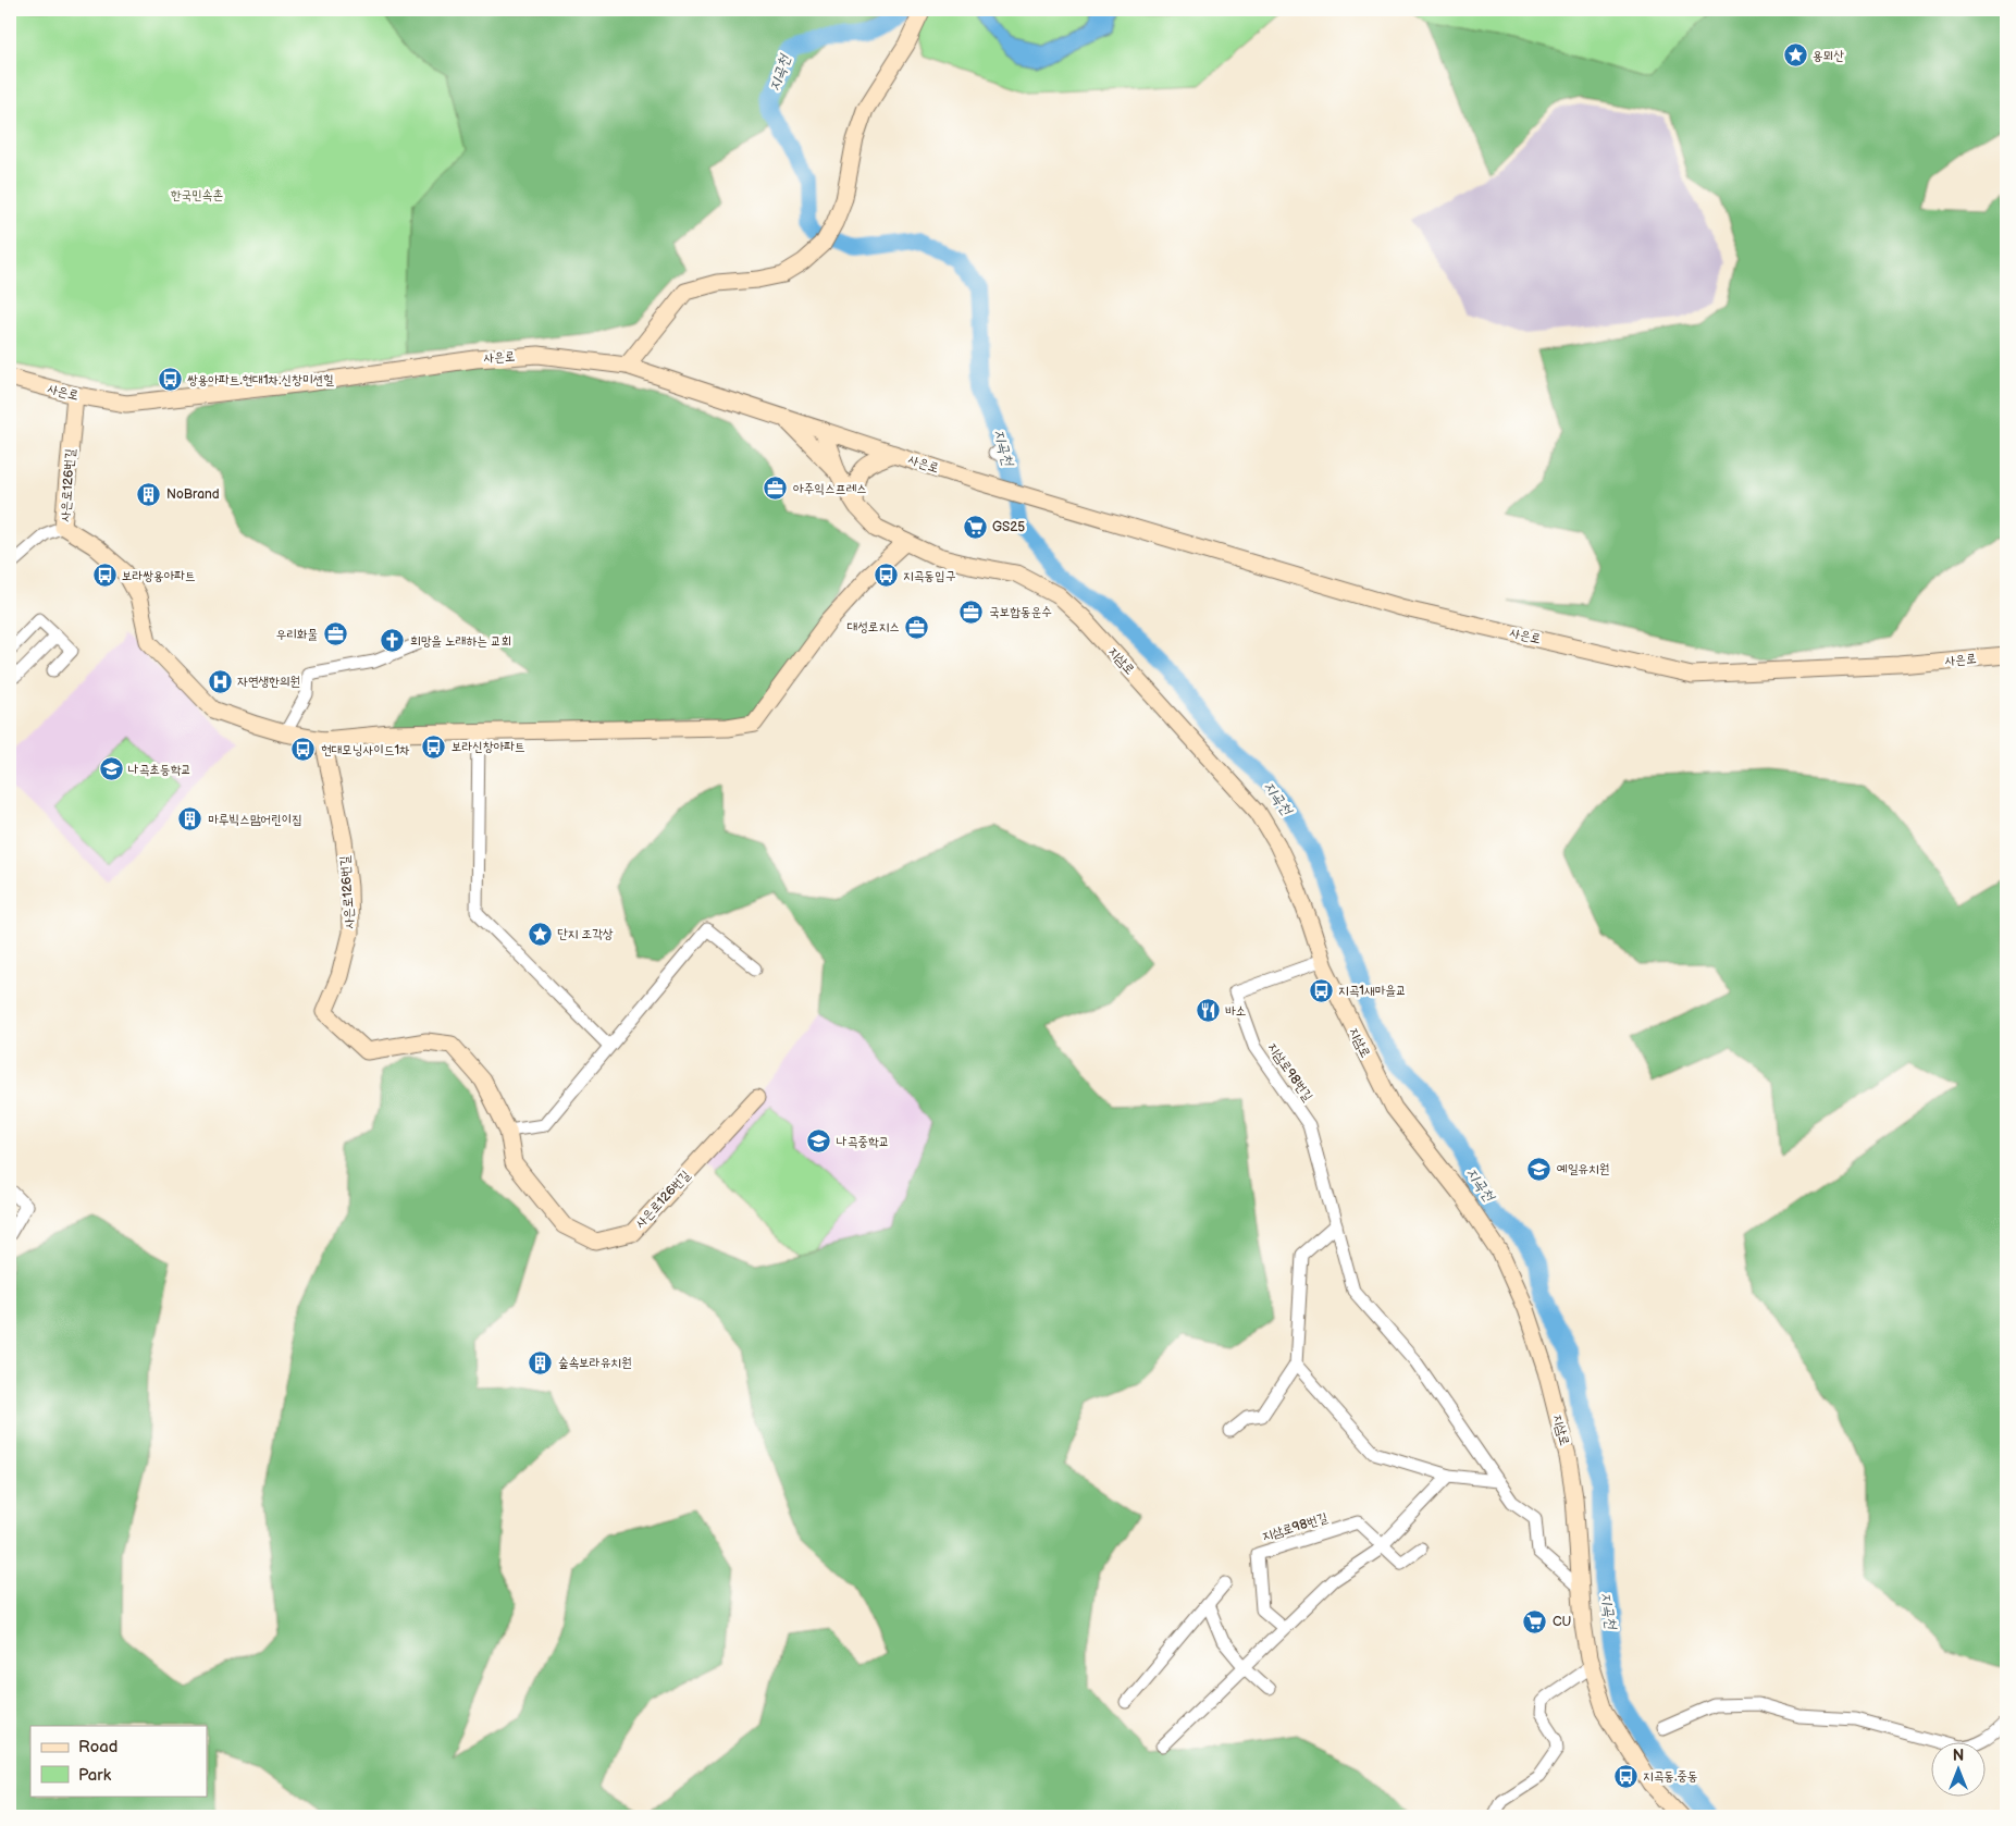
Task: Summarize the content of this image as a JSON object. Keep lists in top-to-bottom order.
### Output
{
  "streets": {
    "street": [
      "사은로",
      "사은로126번길",
      "지삼로",
      "지삼로98번길"
    ]
  },
  "crossings": [
    ["사은로", "사은로126번길"],
    ["사은로", "지삼로"],
    ["지삼로", "지삼로98번길"]
  ],
  "water": ["지곡천"],
  "parks": ["한국민속촌"],
  "places": {
    "place": ["용뫼산", "단지 조각상"],
    "bus stop": [
      "쌍용아파트.현대1차.신창미션힐",
      "보라쌍용아파트",
      "지곡동입구",
      "보라신창아파트",
      "현대모닝사이드1차",
      "지곡1새마을교",
      "지곡동.중동"
    ],
    "office": [
      "아주익스프레스",
      "국보합동운수",
      "대성로지스",
      "우리화물"
    ],
    "building": ["NoBrand", "마루빅스맘어린이집", "숲속보라유치원"],
    "supermarket": ["GS25", "CU"],
    "church": ["희망을 노래하는 교회"],
    "hospital": ["자연생한의원"],
    "school or university": ["나곡초등학교", "나곡중학교", "예일유치원"],
    "restaurant": ["바소"]
  },
  "legend": ["Road", "Park"],
  "north": "top"
}
